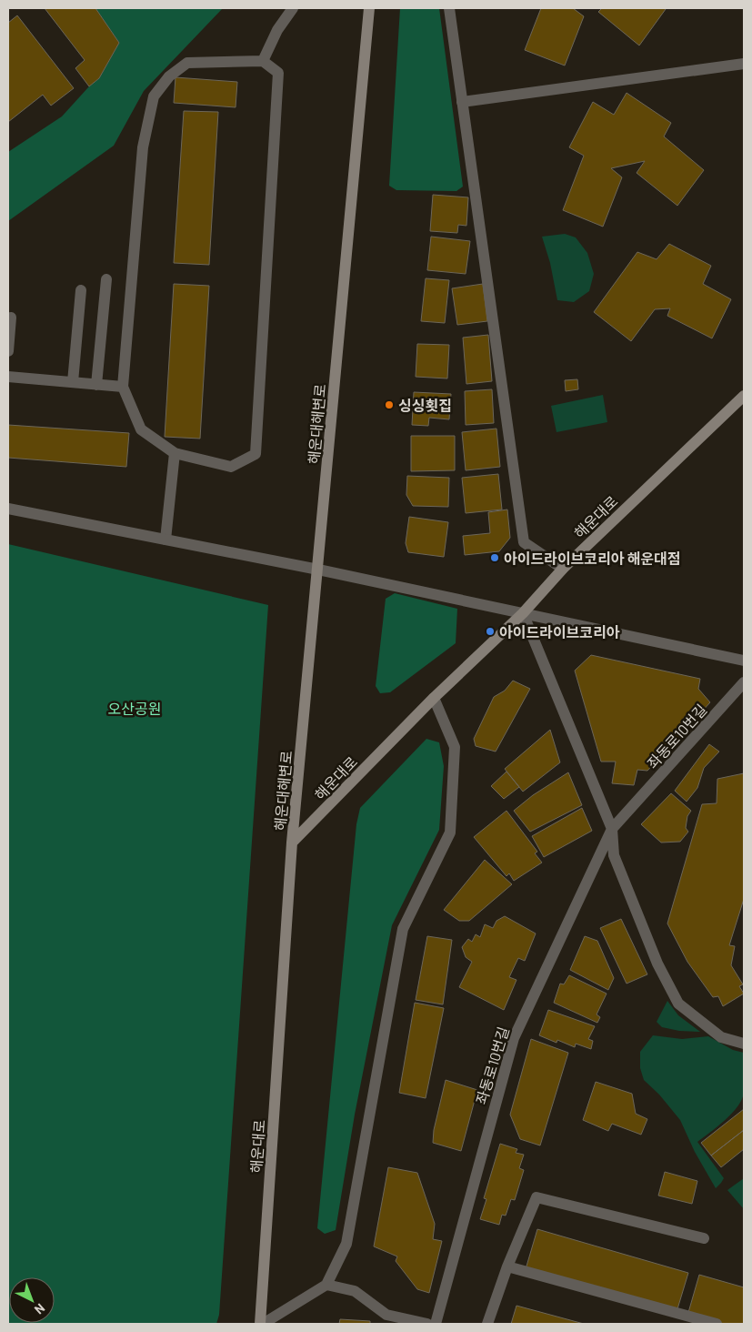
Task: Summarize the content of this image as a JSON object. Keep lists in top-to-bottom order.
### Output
{
  "streets": {
    "main road": ["해운대해변로", "해운대로"],
    "street": ["좌동로10번길"]
  },
  "crossings": [
    ["해운대해변로", "해운대로"]
  ],
  "parks": ["오산공원"],
  "places": ["싱싱횟집", "아이드라이브코리아 해운대점", "아이드라이브코리아"],
  "north": "bottom right"
}
